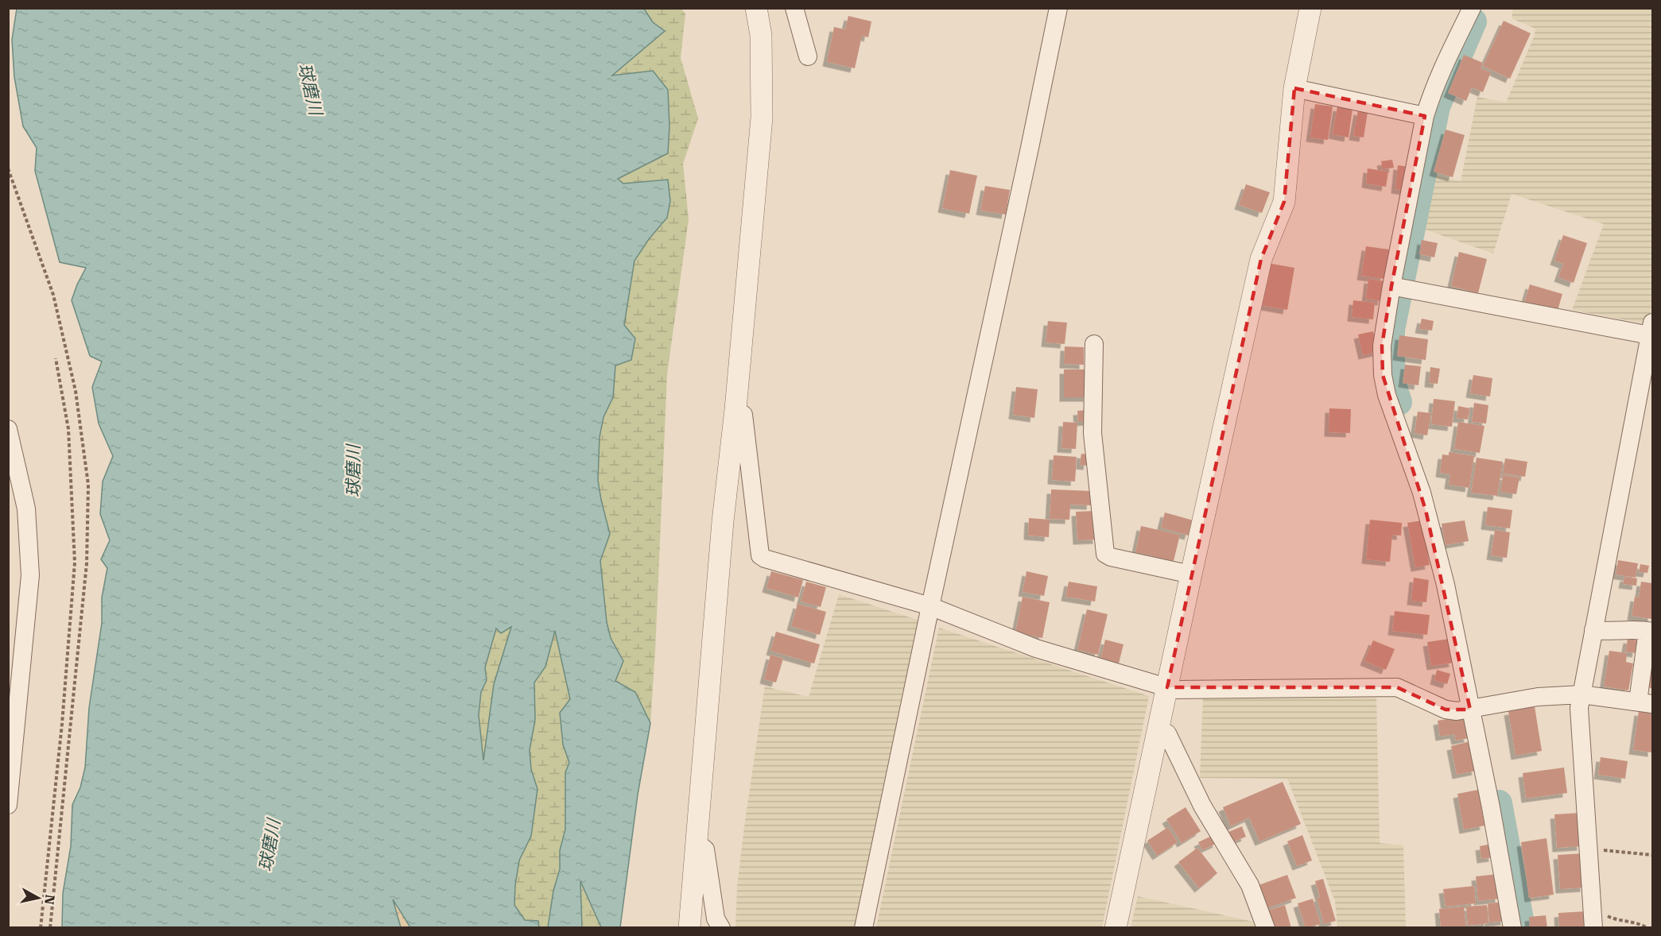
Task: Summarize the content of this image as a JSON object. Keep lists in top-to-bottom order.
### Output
{
  "water": ["球磨川"],
  "north": "right"
}
